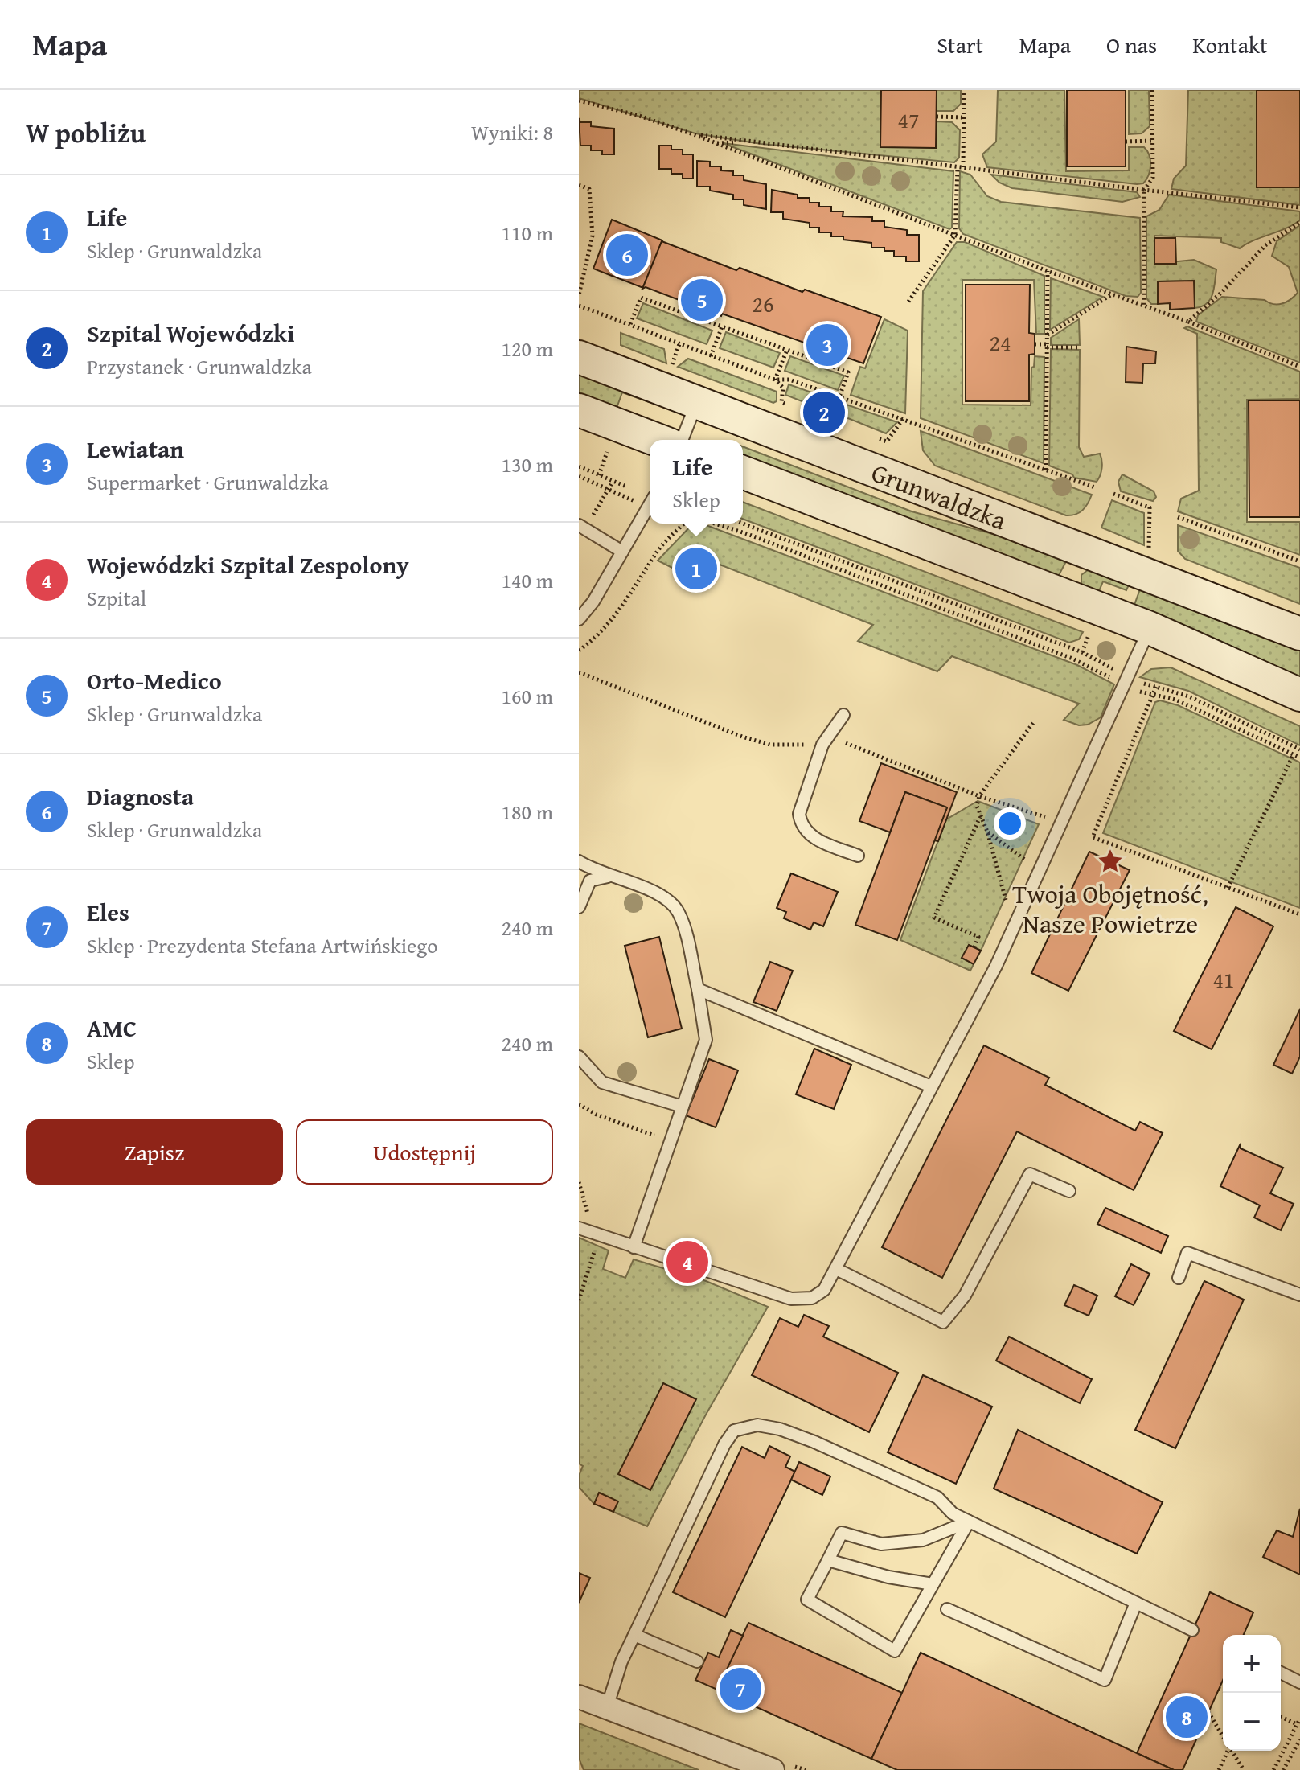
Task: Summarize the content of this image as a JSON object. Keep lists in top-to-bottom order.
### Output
{
  "streets": {
    "main road": ["Grunwaldzka"]
  },
  "places": {
    "place": ["Twoja Obojętność, Nasze Powietrze"]
  },
  "house_numbers": [
    "47",
    "26",
    "24",
    "41"
  ],
  "page": {
    "header": "Mapa",
    "nav": [
      "Start",
      "Mapa",
      "O nas",
      "Kontakt"
    ],
    "heading": ["W pobliżu", "Wyniki: 8"],
    "list": [
      {
        "mark": "1",
        "name": "Life",
        "note": "Sklep · Grunwaldzka",
        "value": "110 m"
      },
      {
        "mark": "2",
        "name": "Szpital Wojewódzki",
        "note": "Przystanek · Grunwaldzka",
        "value": "120 m"
      },
      {
        "mark": "3",
        "name": "Lewiatan",
        "note": "Supermarket · Grunwaldzka",
        "value": "130 m"
      },
      {
        "mark": "4",
        "name": "Wojewódzki Szpital Zespolony",
        "note": "Szpital",
        "value": "140 m"
      },
      {
        "mark": "5",
        "name": "Orto-Medico",
        "note": "Sklep · Grunwaldzka",
        "value": "160 m"
      },
      {
        "mark": "6",
        "name": "Diagnosta",
        "note": "Sklep · Grunwaldzka",
        "value": "180 m"
      },
      {
        "mark": "7",
        "name": "Eles",
        "note": "Sklep · Prezydenta Stefana Artwińskiego",
        "value": "240 m"
      },
      {
        "mark": "8",
        "name": "AMC",
        "note": "Sklep",
        "value": "240 m"
      }
    ],
    "pins": [
      "6",
      "5",
      "3",
      "2",
      "1",
      "4",
      "7",
      "8"
    ],
    "popup": ["Life", "Sklep"],
    "buttons": ["Zapisz", "Udostępnij"],
    "map_buttons": ["+", "−"]
  }
}
